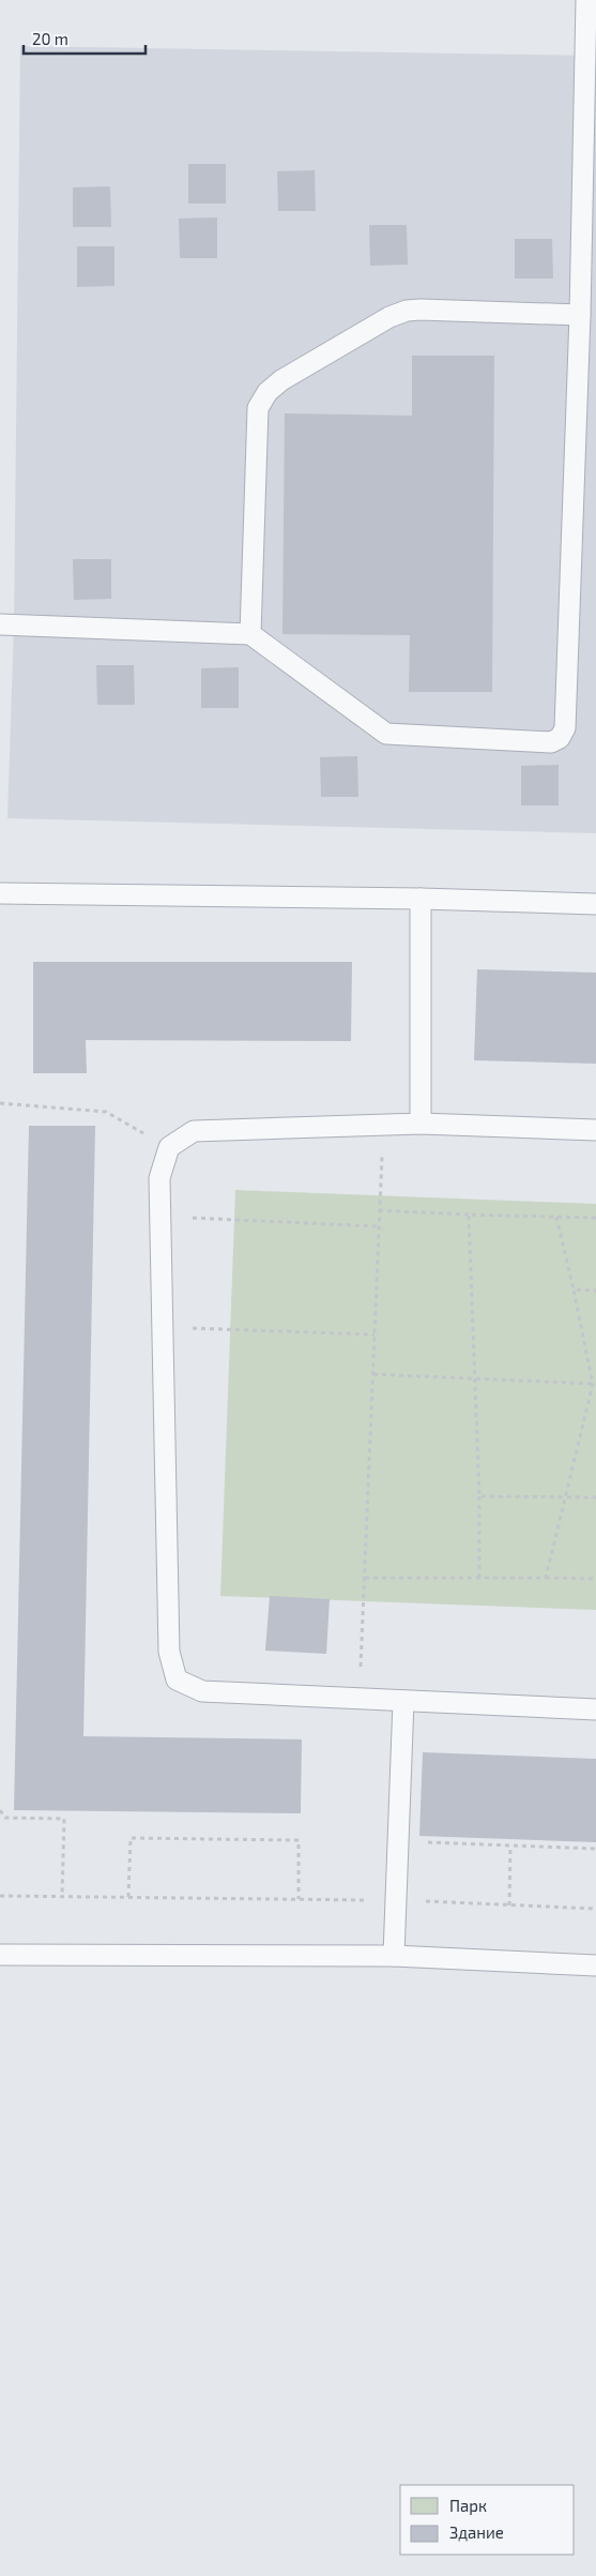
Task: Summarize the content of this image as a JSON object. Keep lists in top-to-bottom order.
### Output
{
  "legend": ["Парк", "Здание"],
  "scale_bar": "20 m"
}
